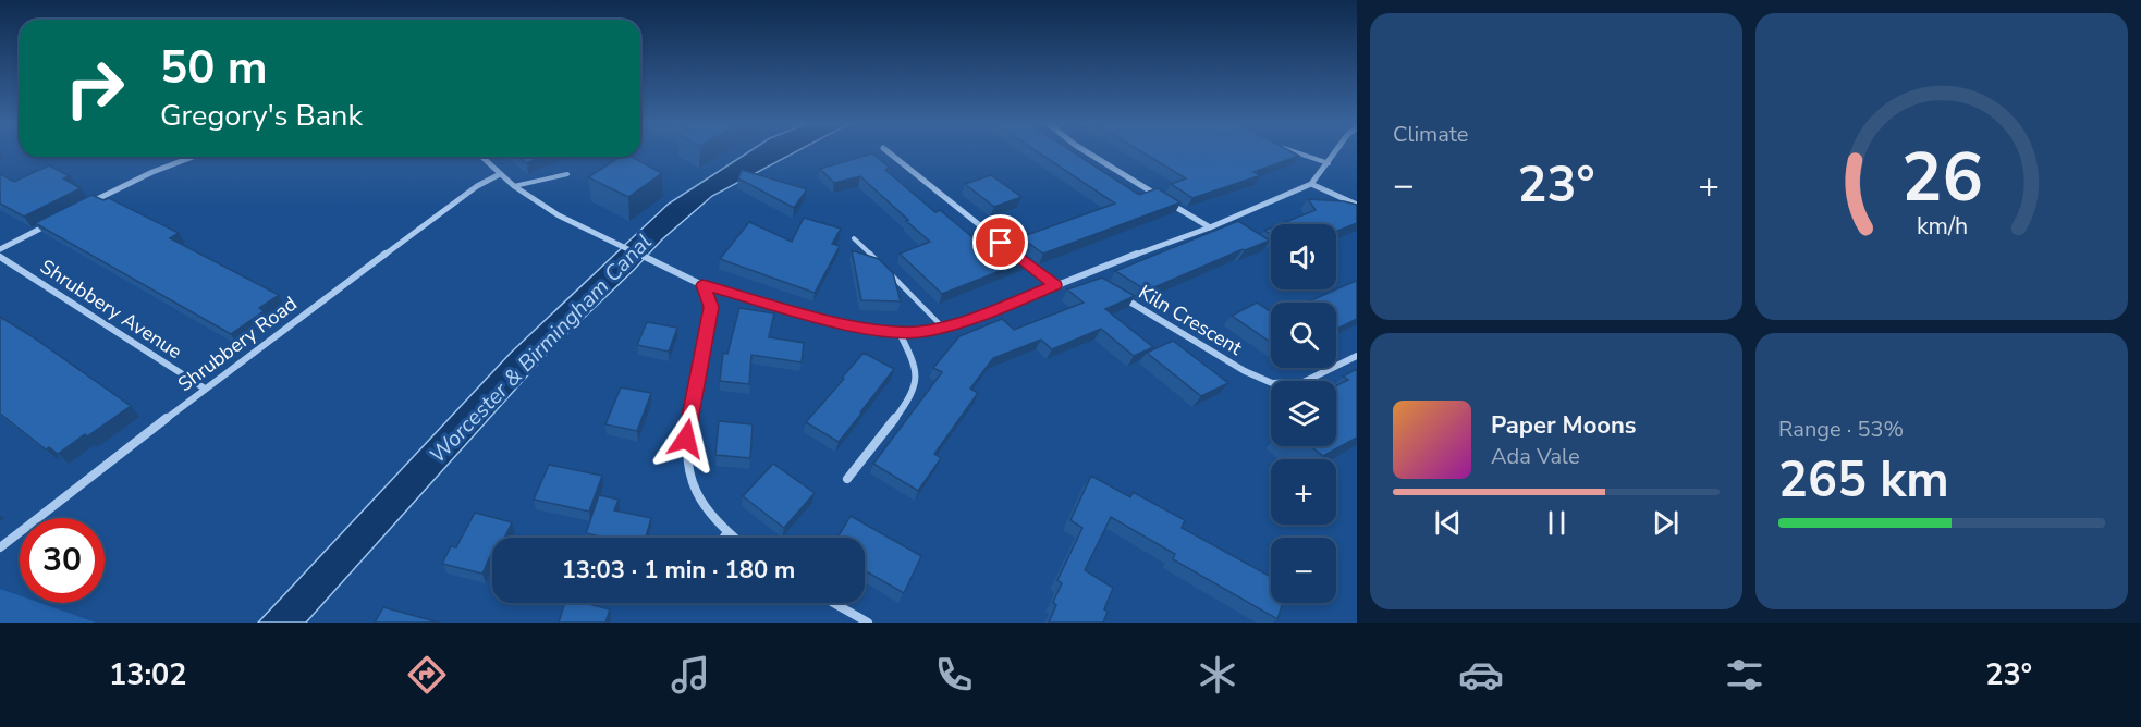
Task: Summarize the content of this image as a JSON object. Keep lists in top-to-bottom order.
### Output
{
  "streets": {
    "street": ["Shrubbery Avenue", "Kiln Crescent", "Shrubbery Road"]
  },
  "crossings": [
    ["Shrubbery Avenue", "Shrubbery Road"]
  ],
  "water": ["Worcester & Birmingham Canal"],
  "page": {
    "tile": [
      "Climate",
      ["Range · 53%", "265 km"]
    ],
    "turn": ["50 m", "Gregory's Bank"],
    "heat": ["−", "23°", "+"],
    "map_buttons": ["+", "−"],
    "song": ["Paper Moons", "Ada Vale"],
    "limit": "30",
    "trip": "13:03 · 1 min · 180 m",
    "tabs": ["13:02", "23°"],
    "gauge": ["26", "km/h"]
  }
}
